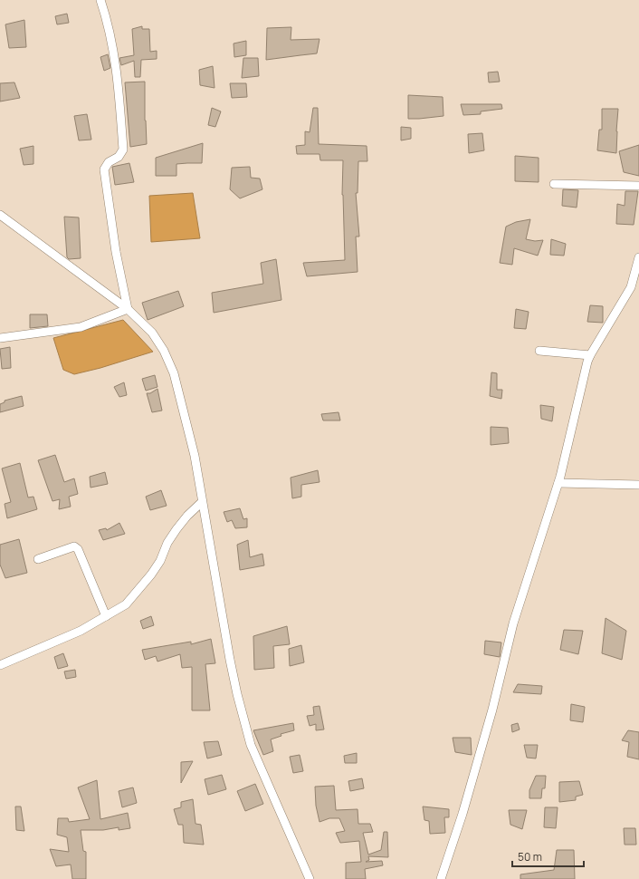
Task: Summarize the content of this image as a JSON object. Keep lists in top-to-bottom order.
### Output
{
  "scale_bar": "50 m"
}
